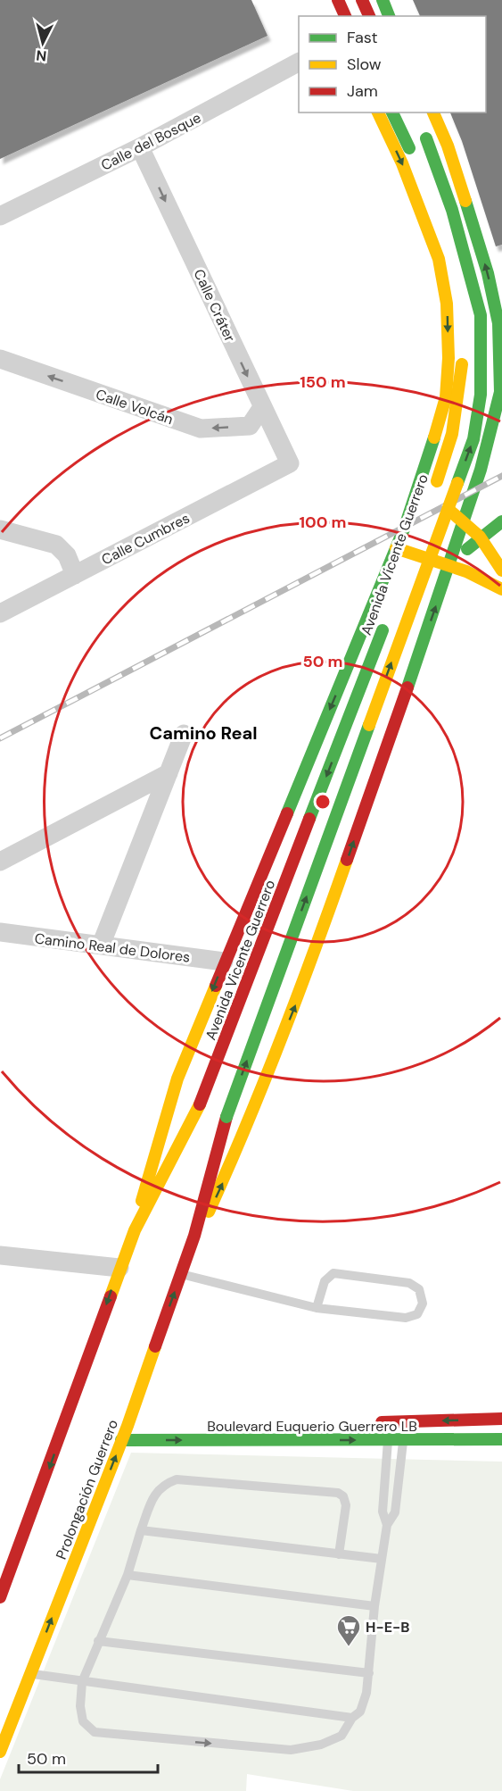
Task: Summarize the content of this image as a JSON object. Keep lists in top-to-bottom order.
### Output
{
  "streets": {
    "main road": ["Avenida Vicente Guerrero", "Boulevard Euquerio Guerrero LB", "Prolongación Guerrero"],
    "street": [
      "Calle del Bosque",
      "Calle Cráter",
      "Calle Volcán",
      "Calle Cumbres",
      "Camino Real de Dolores"
    ]
  },
  "crossings": [
    ["Calle del Bosque", "Calle Cráter"],
    ["Calle Cráter", "Calle Volcán"],
    ["Calle Cráter", "Calle Cumbres"],
    ["Boulevard Euquerio Guerrero LB", "Prolongación Guerrero"]
  ],
  "one_way": ["Calle Cráter", "Calle Volcán"],
  "districts": ["Camino Real"],
  "places": {
    "supermarket": ["H-E-B"]
  },
  "legend": ["Fast", "Slow", "Jam"],
  "scale_bar": "50 m",
  "north": "bottom",
  "rings": ["150 m", "100 m", "50 m"]
}
